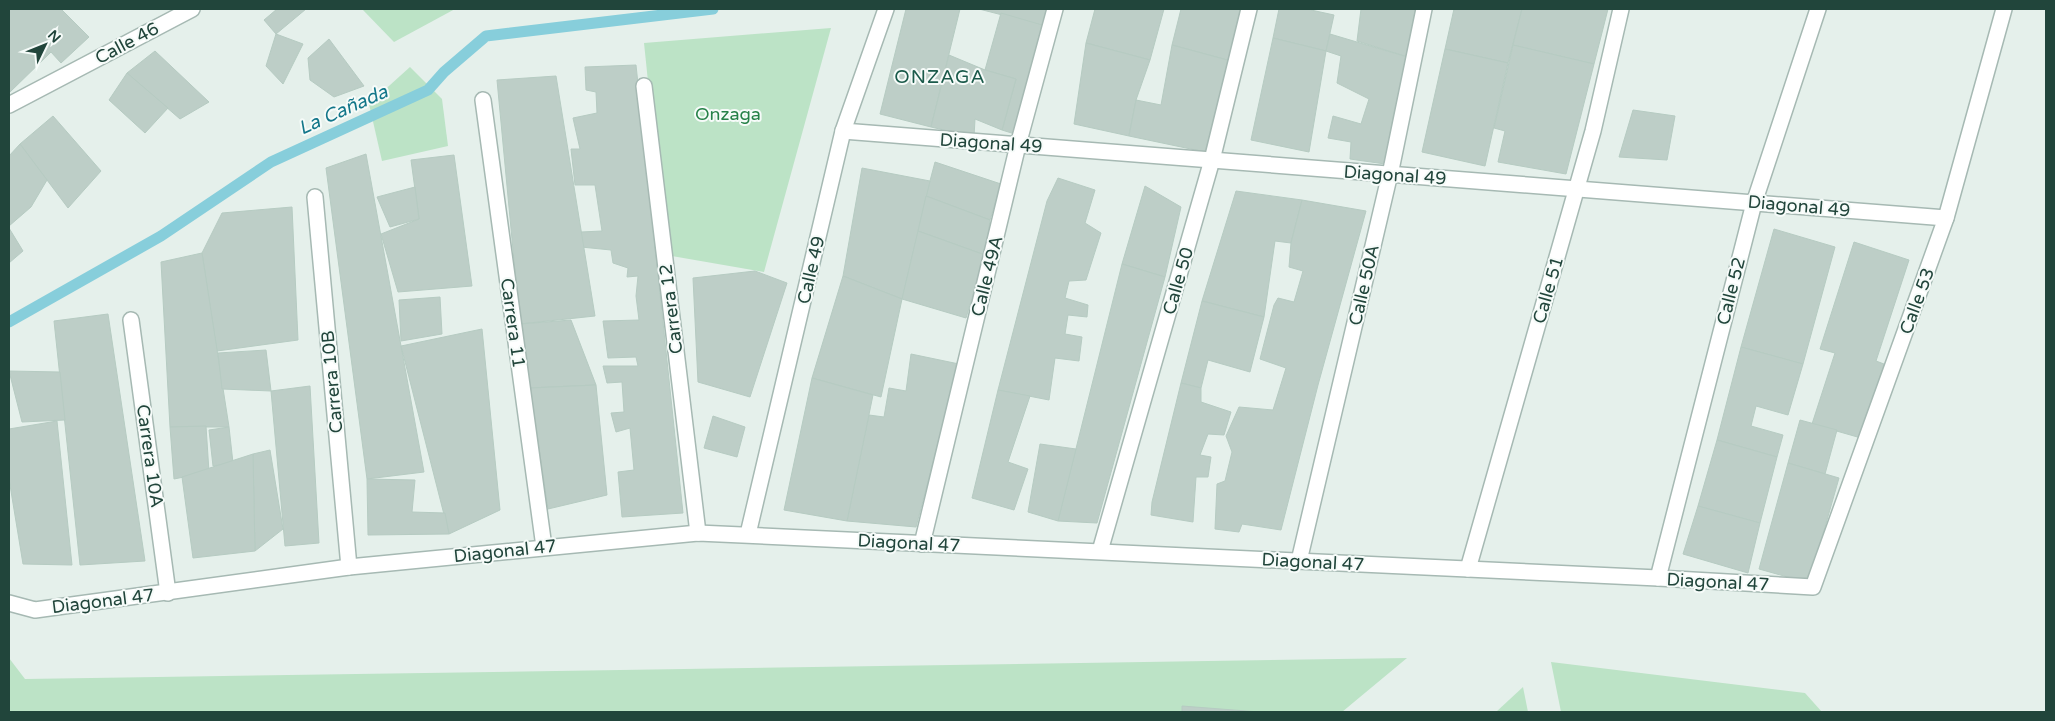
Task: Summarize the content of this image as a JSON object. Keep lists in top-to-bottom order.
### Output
{
  "streets": {
    "street": [
      "Calle 46",
      "Diagonal 49",
      "Calle 49",
      "Calle 49A",
      "Calle 50",
      "Calle 50A",
      "Calle 51",
      "Calle 52",
      "Calle 53",
      "Carrera 12",
      "Carrera 11",
      "Carrera 10B",
      "Carrera 10A",
      "Diagonal 47"
    ]
  },
  "crossings": [
    ["Diagonal 49", "Calle 49"],
    ["Diagonal 49", "Calle 49A"],
    ["Diagonal 49", "Calle 50"],
    ["Diagonal 49", "Calle 50A"],
    ["Diagonal 49", "Calle 51"],
    ["Diagonal 49", "Calle 52"],
    ["Diagonal 49", "Calle 53"],
    ["Calle 49", "Diagonal 47"],
    ["Calle 49A", "Diagonal 47"],
    ["Calle 50", "Diagonal 47"],
    ["Calle 50A", "Diagonal 47"],
    ["Calle 51", "Diagonal 47"],
    ["Calle 52", "Diagonal 47"],
    ["Calle 53", "Diagonal 47"],
    ["Carrera 12", "Diagonal 47"],
    ["Carrera 11", "Diagonal 47"],
    ["Carrera 10B", "Diagonal 47"],
    ["Carrera 10A", "Diagonal 47"]
  ],
  "districts": ["ONZAGA"],
  "water": ["La Cañada"],
  "parks": ["Onzaga"],
  "north": "top right"
}
